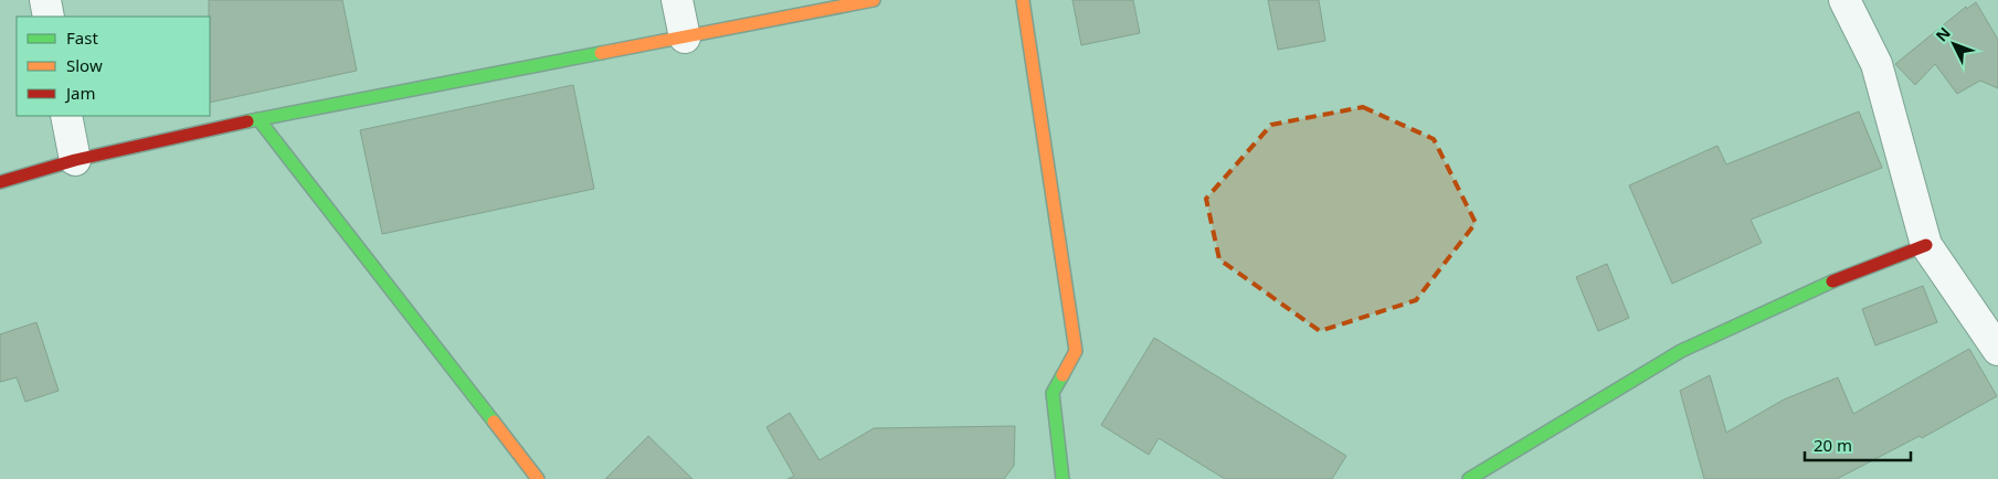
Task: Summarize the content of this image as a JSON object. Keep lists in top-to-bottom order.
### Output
{
  "legend": ["Fast", "Slow", "Jam"],
  "scale_bar": "20 m",
  "north": "top left"
}
